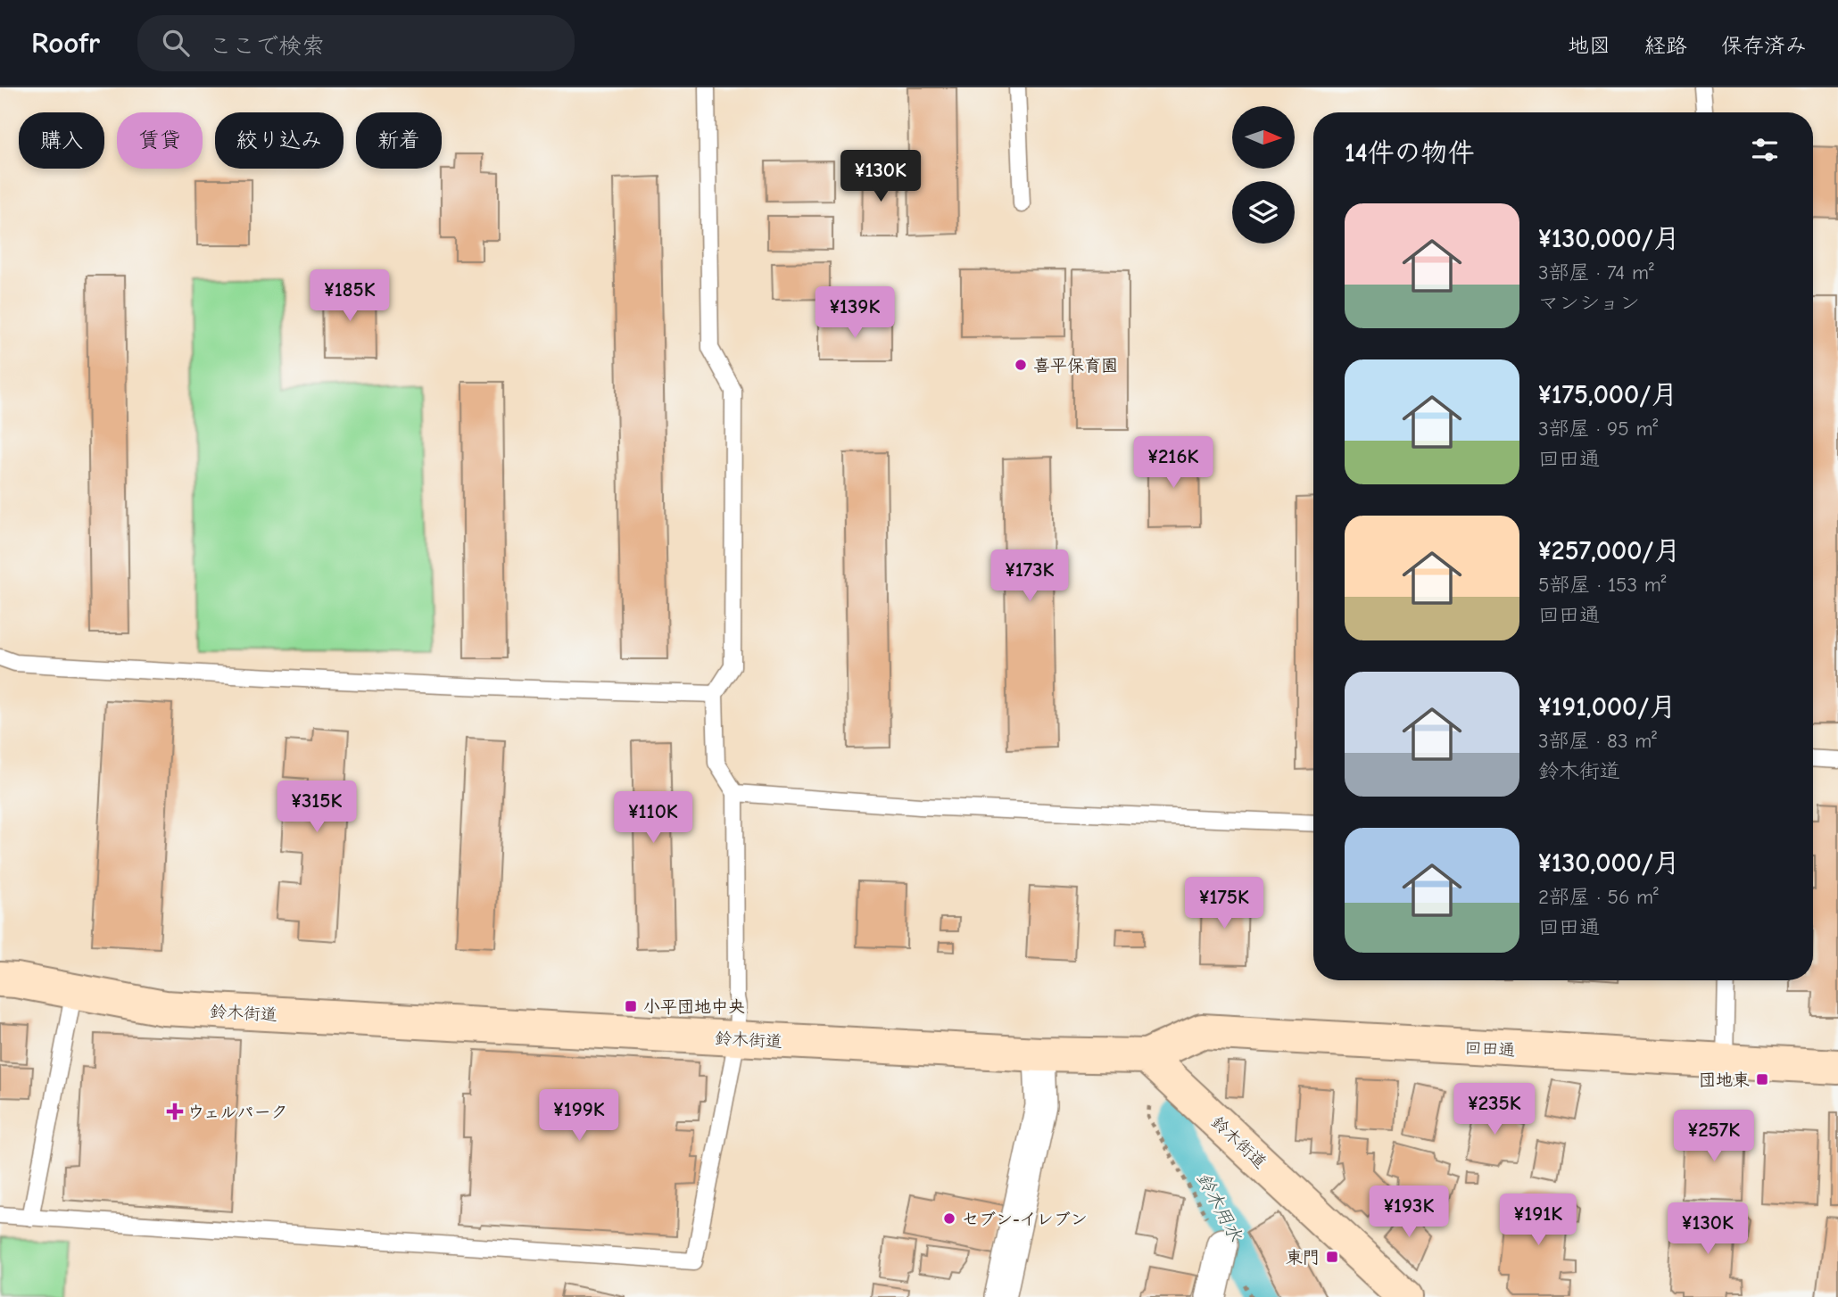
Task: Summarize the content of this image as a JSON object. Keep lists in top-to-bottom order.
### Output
{
  "streets": {
    "main road": ["鈴木街道", "回田通"]
  },
  "crossings": [
    ["鈴木街道", "回田通"]
  ],
  "water": ["鈴木用水"],
  "places": {
    "other": ["喜平保育園", "セブン-イレブン"],
    "transit": ["小平団地中央", "団地東", "東門"],
    "health": ["ウェルパーク"]
  },
  "north": "right",
  "page": {
    "header": "Roofr",
    "search": "ここで検索",
    "nav": ["地図", "経路", "保存済み"],
    "chip": [
      "購入",
      "賃貸",
      "絞り込み",
      "新着"
    ],
    "heading": "14件の物件",
    "price": [
      "¥130K",
      "¥185K",
      "¥139K",
      "¥216K",
      "¥173K",
      "¥315K",
      "¥110K",
      "¥175K",
      "¥235K",
      "¥199K",
      "¥257K",
      "¥193K",
      "¥191K",
      "¥130K"
    ],
    "list": [
      {
        "name": "¥130,000/月",
        "note": "3部屋 · 74 m² · マンション"
      },
      {
        "name": "¥175,000/月",
        "note": "3部屋 · 95 m² · 回田通"
      },
      {
        "name": "¥257,000/月",
        "note": "5部屋 · 153 m² · 回田通"
      },
      {
        "name": "¥191,000/月",
        "note": "3部屋 · 83 m² · 鈴木街道"
      },
      {
        "name": "¥130,000/月",
        "note": "2部屋 · 56 m² · 回田通"
      }
    ]
  }
}
